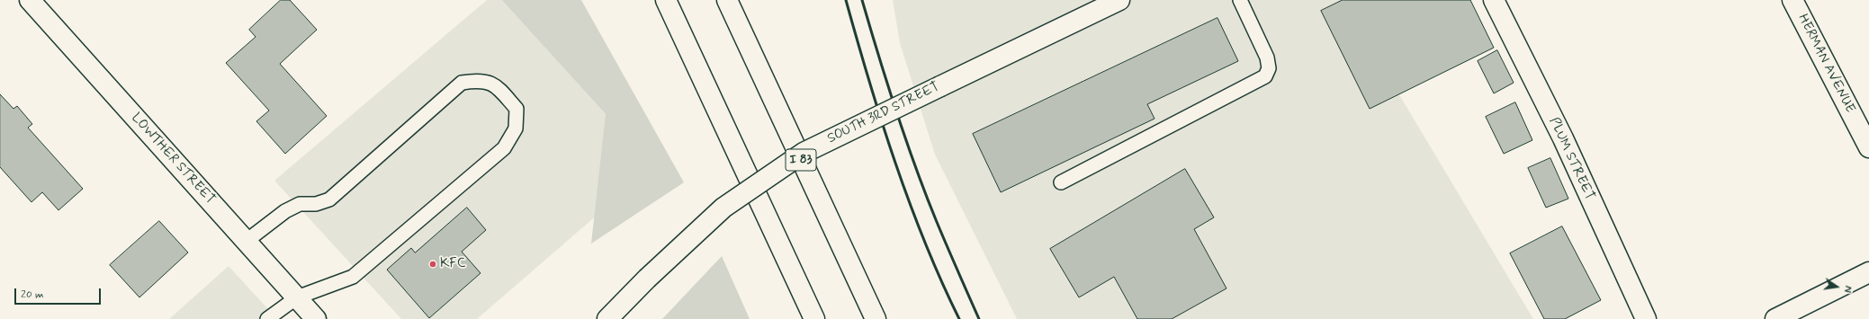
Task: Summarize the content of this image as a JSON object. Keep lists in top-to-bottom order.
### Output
{
  "streets": {
    "main road": [
      "HERMAN AVENUE",
      "SOUTH 3RD STREET",
      "LOWTHER STREET",
      "PLUM STREET",
      "I 83"
    ]
  },
  "places": ["KFC"],
  "scale_bar": "20 m",
  "north": "right"
}
